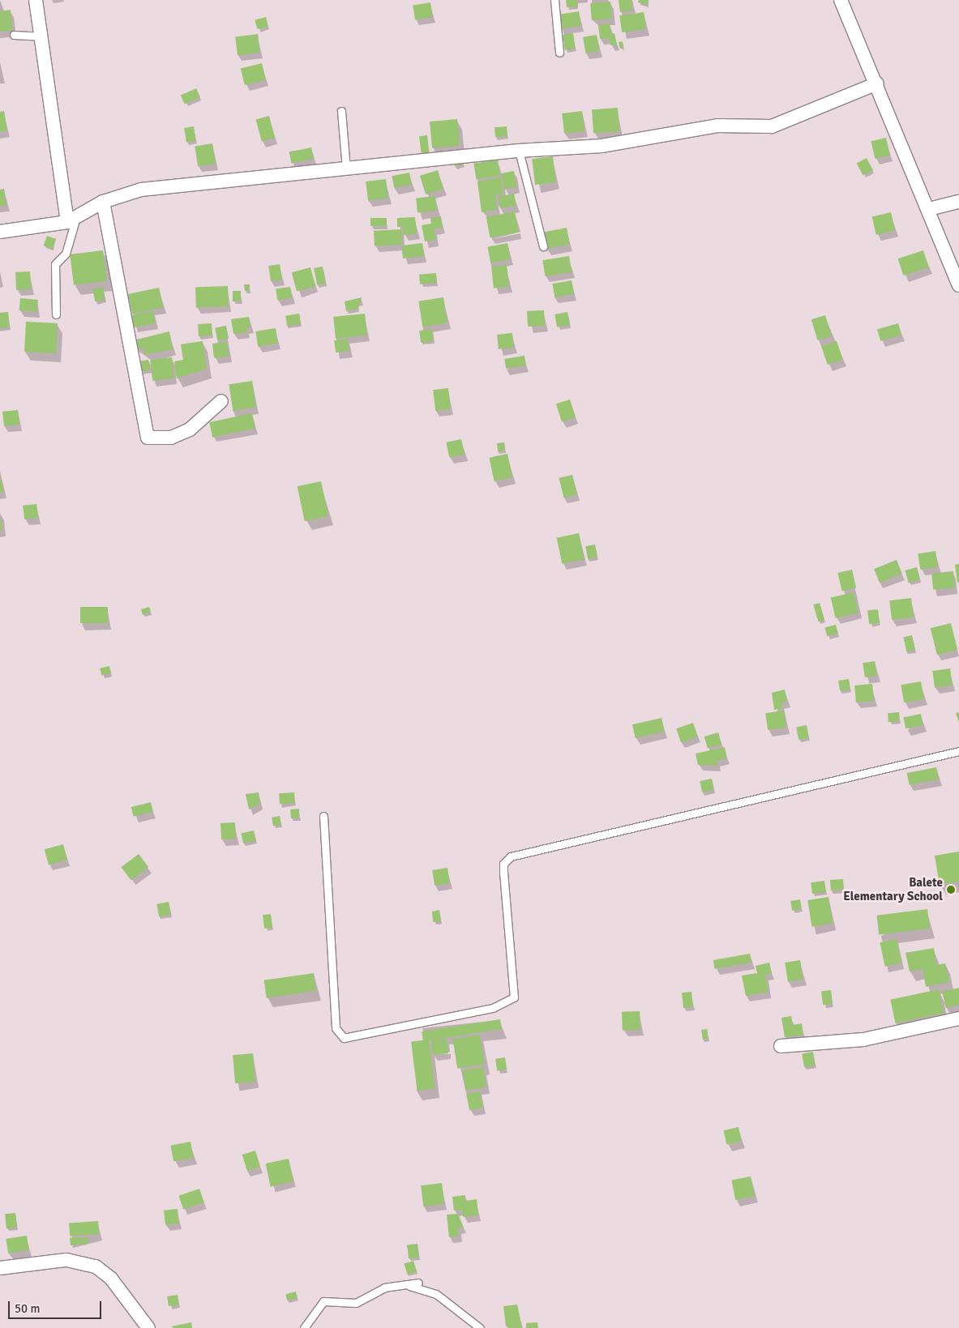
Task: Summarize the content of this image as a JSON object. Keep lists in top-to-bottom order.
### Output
{
  "places": ["Balete Elementary School"],
  "scale_bar": "50 m"
}
